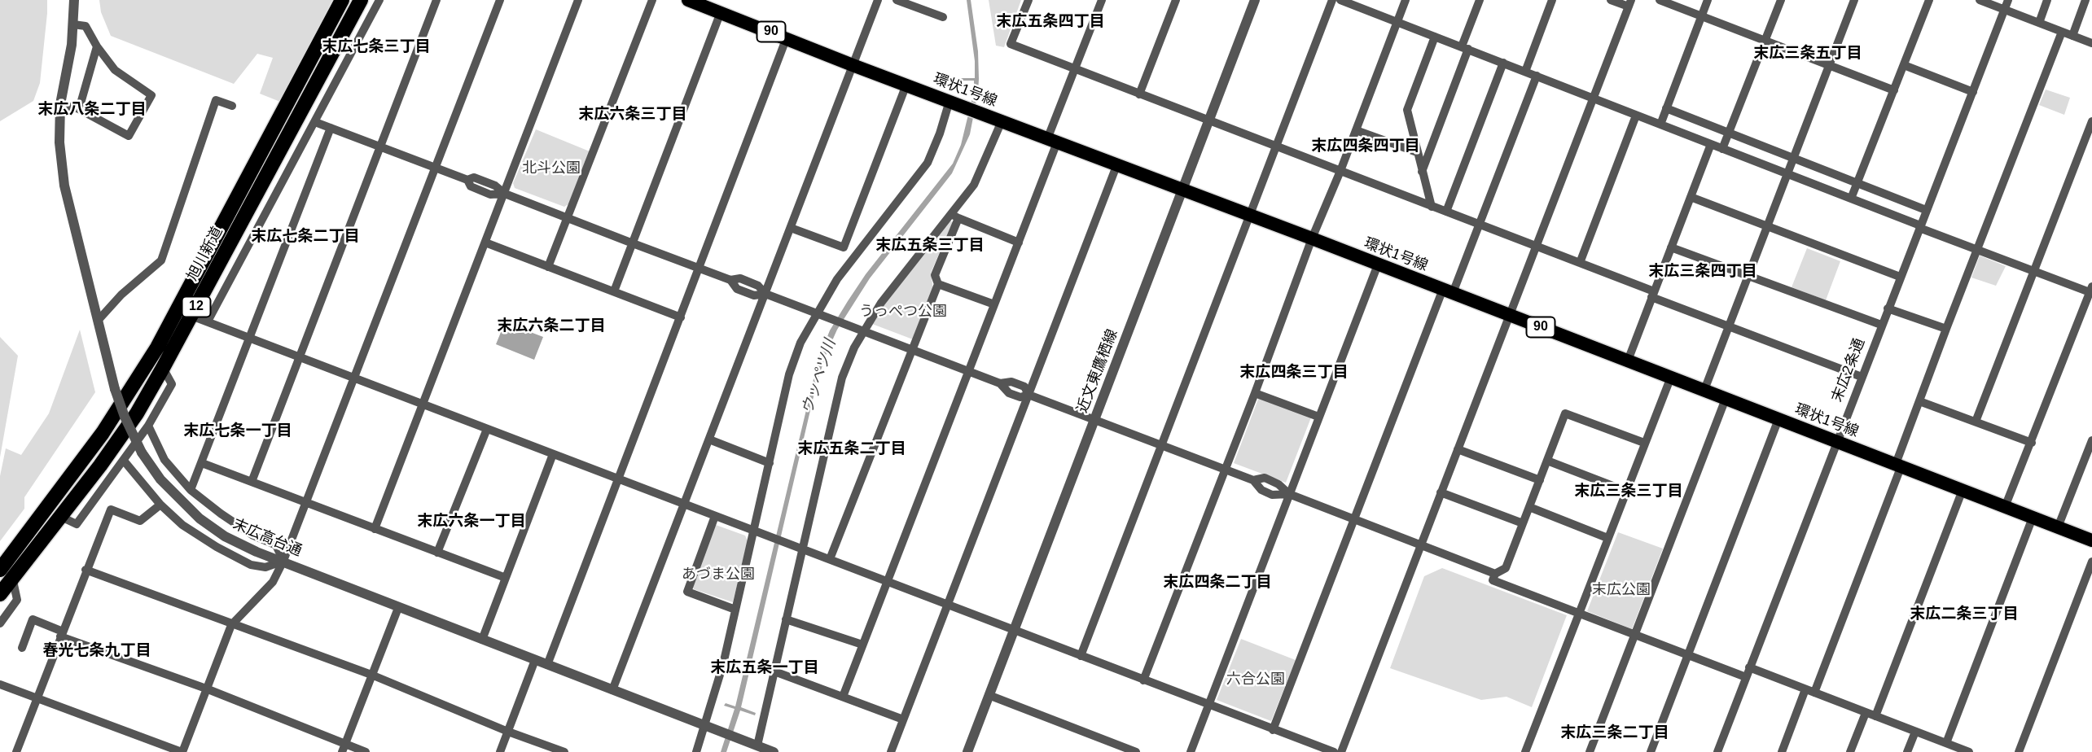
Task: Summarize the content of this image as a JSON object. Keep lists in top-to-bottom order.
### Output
{
  "streets": {
    "highway": ["旭川新道", "12"],
    "main road": ["90", "環状1号線"],
    "street": ["末広2条通", "近文東鷹栖線", "末広高台通"]
  },
  "crossings": [
    ["環状1号線", "末広2条通"],
    ["環状1号線", "近文東鷹栖線"]
  ],
  "districts": [
    "末広五条四丁目",
    "末広七条三丁目",
    "末広三条五丁目",
    "末広八条二丁目",
    "末広六条三丁目",
    "末広四条四丁目",
    "末広七条二丁目",
    "末広五条三丁目",
    "末広三条四丁目",
    "末広六条二丁目",
    "末広四条三丁目",
    "末広七条一丁目",
    "末広五条二丁目",
    "末広三条三丁目",
    "末広六条一丁目",
    "末広四条二丁目",
    "末広二条三丁目",
    "春光七条九丁目",
    "末広五条一丁目",
    "末広三条二丁目"
  ],
  "water": ["ウッペツ川"],
  "parks": [
    "北斗公園",
    "うっぺつ公園",
    "あづま公園",
    "末広公園",
    "六合公園"
  ]
}
